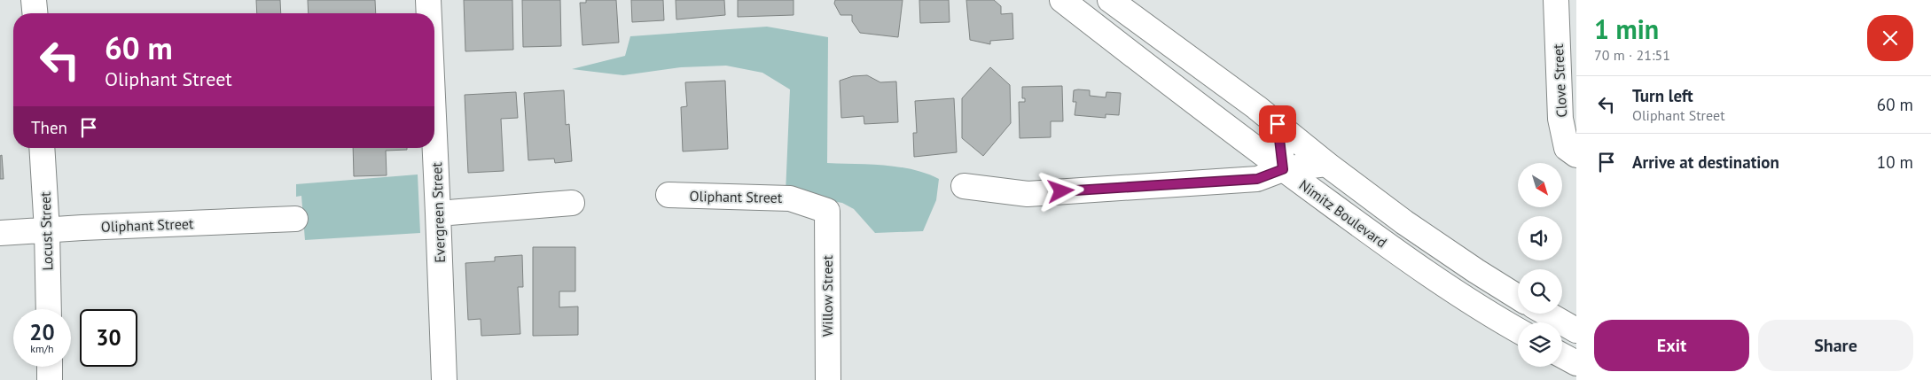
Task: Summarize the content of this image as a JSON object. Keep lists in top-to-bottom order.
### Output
{
  "streets": {
    "street": [
      "Clove Street",
      "Oliphant Street",
      "Evergreen Street",
      "Nimitz Boulevard",
      "Locust Street",
      "Willow Street"
    ]
  },
  "crossings": [
    ["Oliphant Street", "Locust Street"],
    ["Oliphant Street", "Willow Street"]
  ],
  "north": "bottom right",
  "page": {
    "heading": ["1 min", "70 m · 21:51"],
    "turn": ["60 m", "Oliphant Street"],
    "list": [
      {
        "name": "Turn left",
        "note": "Oliphant Street",
        "value": "60 m"
      },
      {
        "name": "Arrive at destination",
        "value": "10 m"
      }
    ],
    "then": "Then",
    "speed": "20 km/h",
    "limit": "30",
    "buttons": ["Exit", "Share"]
  }
}
